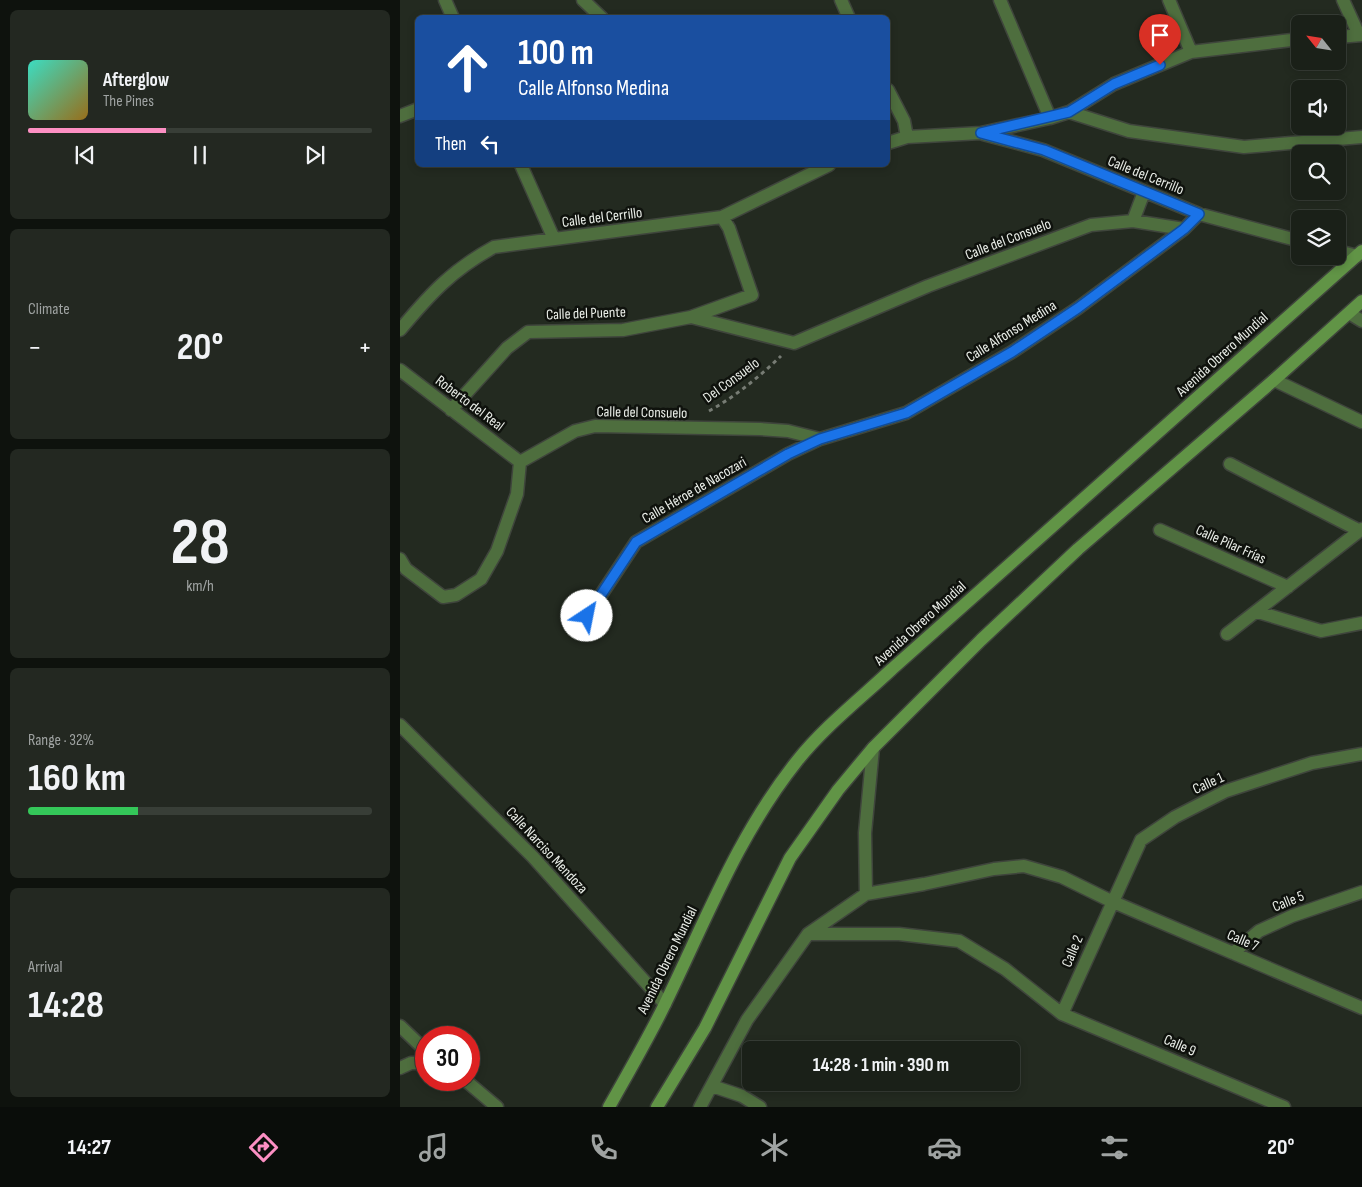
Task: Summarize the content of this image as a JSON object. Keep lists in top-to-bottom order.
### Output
{
  "streets": {
    "main road": ["Avenida Obrero Mundial"],
    "street": [
      "Calle del Cerrillo",
      "Calle del Consuelo",
      "Calle del Puente",
      "Calle Alfonso Medina",
      "Roberto del Real",
      "Calle Héroe de Nacozari",
      "Calle Pilar Frías",
      "Calle 1",
      "Calle Narciso Mendoza",
      "Calle 5",
      "Calle 7",
      "Calle 2",
      "Calle 9"
    ],
    "path": ["Del Consuelo"]
  },
  "crossings": [
    ["Calle del Cerrillo", "Calle del Puente"],
    ["Calle del Cerrillo", "Calle Alfonso Medina"],
    ["Calle del Consuelo", "Calle Alfonso Medina"],
    ["Calle del Consuelo", "Del Consuelo"],
    ["Calle del Consuelo", "Roberto del Real"],
    ["Calle del Consuelo", "Calle Héroe de Nacozari"],
    ["Calle del Puente", "Roberto del Real"],
    ["Calle Alfonso Medina", "Calle Héroe de Nacozari"],
    ["Avenida Obrero Mundial", "Calle Narciso Mendoza"],
    ["Calle 1", "Calle 7"],
    ["Calle 1", "Calle 2"],
    ["Calle 5", "Calle 7"],
    ["Calle 7", "Calle 2"],
    ["Calle 2", "Calle 9"]
  ],
  "north": "top left",
  "page": {
    "turn": ["100 m", "Calle Alfonso Medina"],
    "song": ["Afterglow", "The Pines"],
    "then": "Then",
    "tile": [
      "Climate",
      ["28", "km/h"],
      ["Range · 32%", "160 km"],
      ["Arrival", "14:28"]
    ],
    "heat": ["−", "20°", "+"],
    "limit": "30",
    "trip": "14:28 · 1 min · 390 m",
    "tabs": ["14:27", "20°"]
  }
}
